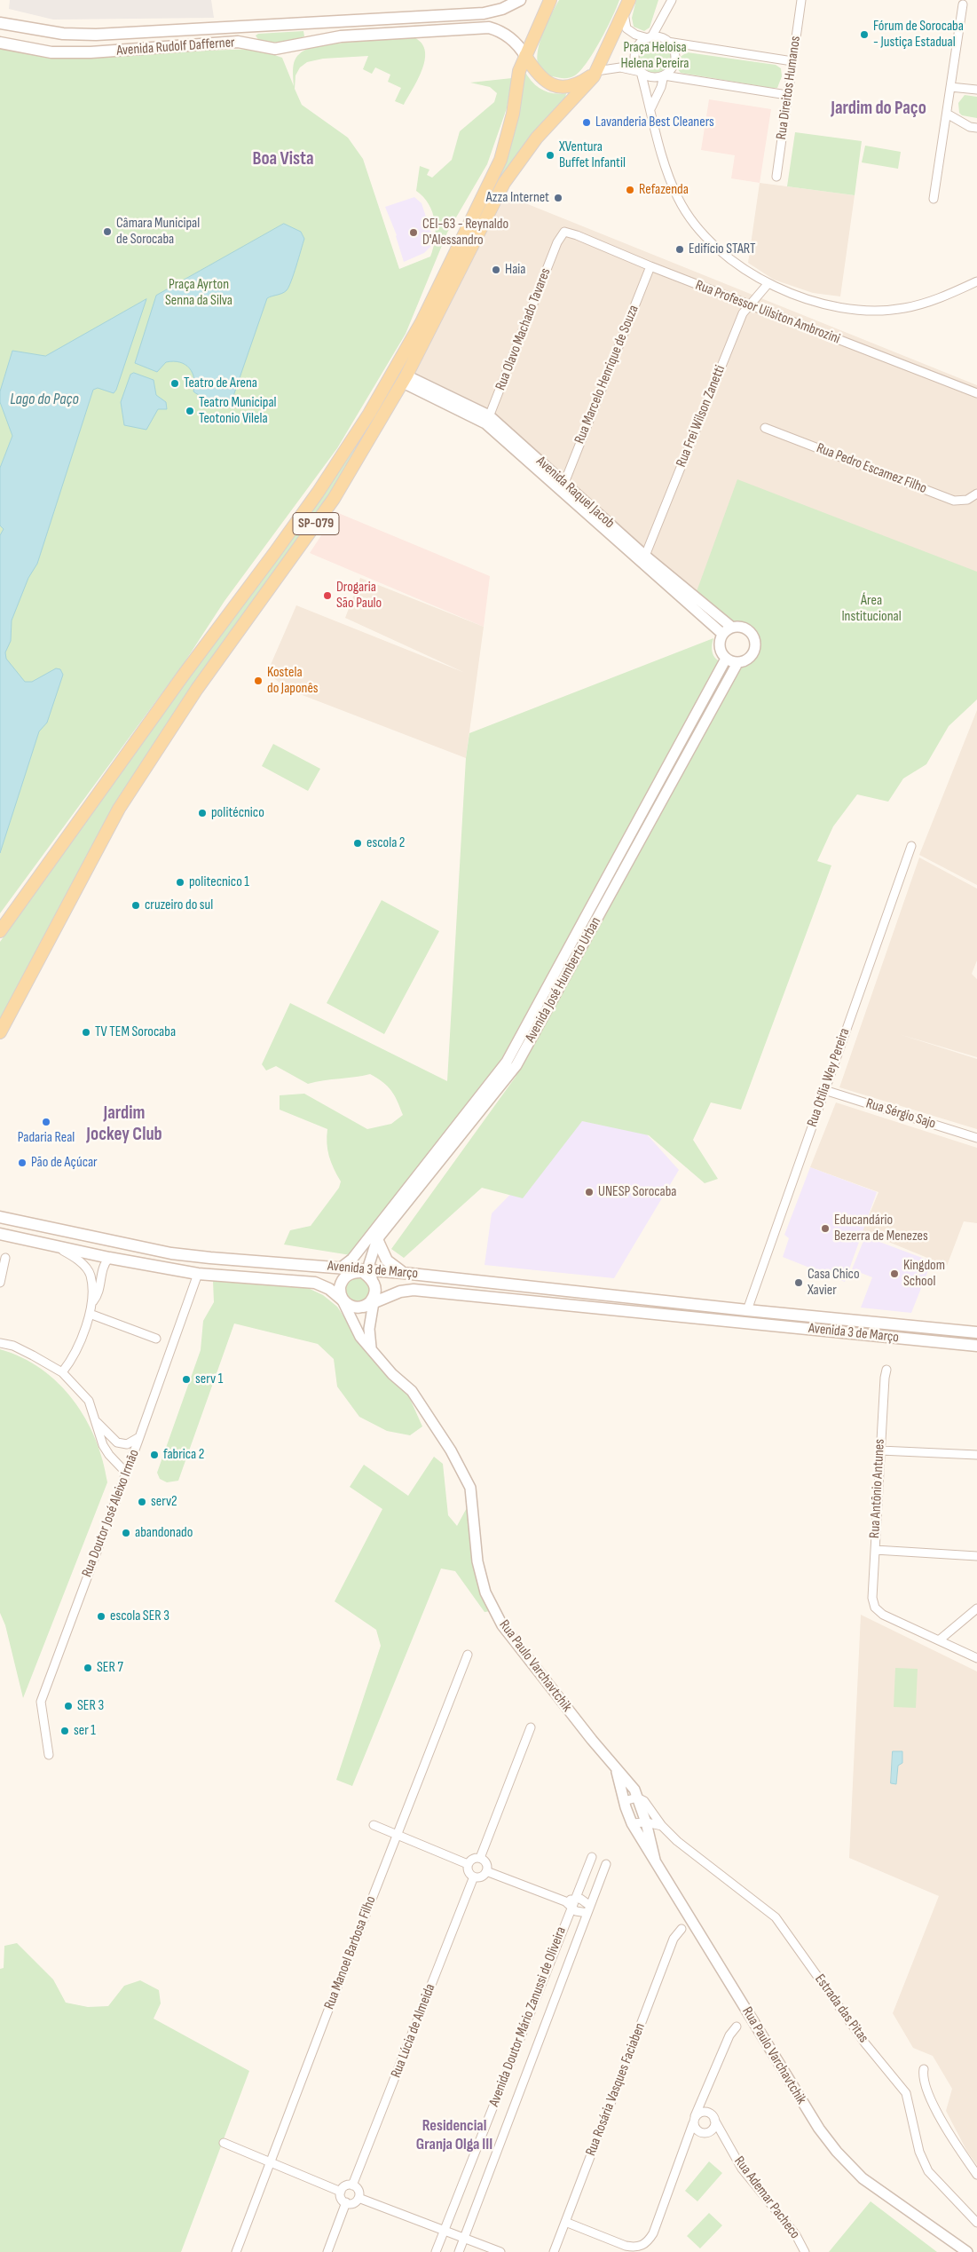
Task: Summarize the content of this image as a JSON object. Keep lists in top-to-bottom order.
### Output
{
  "streets": {
    "main road": ["Avenida Rudolf Dafferner", "SP-079", "Avenida 3 de Março"],
    "street": [
      "Rua Direitos Humanos",
      "Rua Professor Uilsiton Ambrozini",
      "Rua Olavo Machado Tavares",
      "Rua Marcelo Henrique de Souza",
      "Rua Frei Wilson Zanetti",
      "Rua Pedro Escamez Filho",
      "Avenida Raquel Jacob",
      "Avenida José Humberto Urban",
      "Rua Otília Wey Pereira",
      "Rua Sérgio Sajo",
      "Rua Antônio Antunes",
      "Rua Doutor José Aleixo Irmão",
      "Rua Paulo Varchavtchik",
      "Rua Manoel Barbosa Filho",
      "Estrada das Pitas",
      "Avenida Doutor Mário Zanussi de Oliveira",
      "Rua Lúcia de Almeida",
      "Rua Rosária Vasques Faciaben",
      "Rua Ademar Pacheco"
    ]
  },
  "crossings": [
    ["Avenida Rudolf Dafferner", "SP-079"],
    ["Rua Professor Uilsiton Ambrozini", "Rua Olavo Machado Tavares"],
    ["Rua Professor Uilsiton Ambrozini", "Rua Marcelo Henrique de Souza"],
    ["Rua Professor Uilsiton Ambrozini", "Rua Frei Wilson Zanetti"],
    ["Rua Olavo Machado Tavares", "Avenida Raquel Jacob"],
    ["Rua Marcelo Henrique de Souza", "Avenida Raquel Jacob"],
    ["Rua Frei Wilson Zanetti", "Avenida Raquel Jacob"],
    ["Avenida Raquel Jacob", "SP-079"],
    ["Avenida Raquel Jacob", "Avenida José Humberto Urban"],
    ["Avenida José Humberto Urban", "Avenida 3 de Março"],
    ["Avenida José Humberto Urban", "Rua Paulo Varchavtchik"],
    ["Rua Otília Wey Pereira", "Rua Sérgio Sajo"],
    ["Rua Otília Wey Pereira", "Avenida 3 de Março"],
    ["Avenida 3 de Março", "Rua Doutor José Aleixo Irmão"],
    ["Avenida 3 de Março", "Rua Paulo Varchavtchik"],
    ["Rua Paulo Varchavtchik", "Estrada das Pitas"]
  ],
  "districts": [
    "Jardim do Paço",
    "Boa Vista",
    "Jardim Jockey Club",
    "Residencial Granja Olga III"
  ],
  "water": ["Lago do Paço"],
  "parks": ["Praça Heloisa Helena Pereira", "Praça Ayrton Senna da Silva", "Área Institucional"],
  "places": [
    "Fórum de Sorocaba - Justiça Estadual",
    "Lavanderia Best Cleaners",
    "XVentura Buffet Infantil",
    "Refazenda",
    "Azza Internet",
    "Câmara Municipal de Sorocaba",
    "CEI-63 - Reynaldo D'Alessandro",
    "Edifício START",
    "Haia",
    "Teatro de Arena",
    "Teatro Municipal Teotonio Vilela",
    "Drogaria São Paulo",
    "Kostela do Japonês",
    "politécnico",
    "escola 2",
    "politecnico 1",
    "cruzeiro do sul",
    "TV TEM Sorocaba",
    "Padaria Real",
    "Pão de Açúcar",
    "UNESP Sorocaba",
    "Educandário Bezerra de Menezes",
    "Kingdom School",
    "Casa Chico Xavier",
    "serv 1",
    "fabrica 2",
    "serv2",
    "abandonado",
    "escola SER 3",
    "SER 7",
    "SER 3",
    "ser 1"
  ]
}
